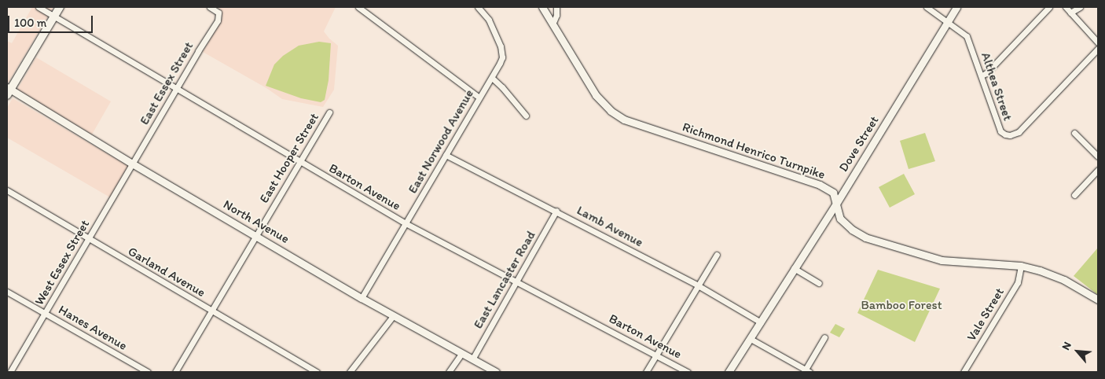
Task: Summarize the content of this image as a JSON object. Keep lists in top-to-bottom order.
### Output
{
  "streets": {
    "street": [
      "East Essex Street",
      "Althea Street",
      "East Norwood Avenue",
      "Dove Street",
      "Richmond Henrico Turnpike",
      "East Hooper Street",
      "Barton Avenue",
      "North Avenue",
      "Lamb Avenue",
      "West Essex Street",
      "Garland Avenue",
      "East Lancaster Road",
      "Vale Street",
      "Hanes Avenue"
    ]
  },
  "crossings": [
    ["East Essex Street", "Barton Avenue"],
    ["East Essex Street", "North Avenue"],
    ["East Essex Street", "West Essex Street"],
    ["Althea Street", "Dove Street"],
    ["East Norwood Avenue", "Barton Avenue"],
    ["East Norwood Avenue", "North Avenue"],
    ["East Norwood Avenue", "Lamb Avenue"],
    ["Dove Street", "Richmond Henrico Turnpike"],
    ["Dove Street", "Lamb Avenue"],
    ["Richmond Henrico Turnpike", "Vale Street"],
    ["East Hooper Street", "Barton Avenue"],
    ["East Hooper Street", "North Avenue"],
    ["East Hooper Street", "Garland Avenue"],
    ["Barton Avenue", "East Lancaster Road"],
    ["North Avenue", "West Essex Street"],
    ["North Avenue", "East Lancaster Road"],
    ["Lamb Avenue", "East Lancaster Road"],
    ["West Essex Street", "Garland Avenue"],
    ["West Essex Street", "Hanes Avenue"]
  ],
  "parks": ["Bamboo Forest"],
  "scale_bar": "100 m",
  "north": "top left"
}
